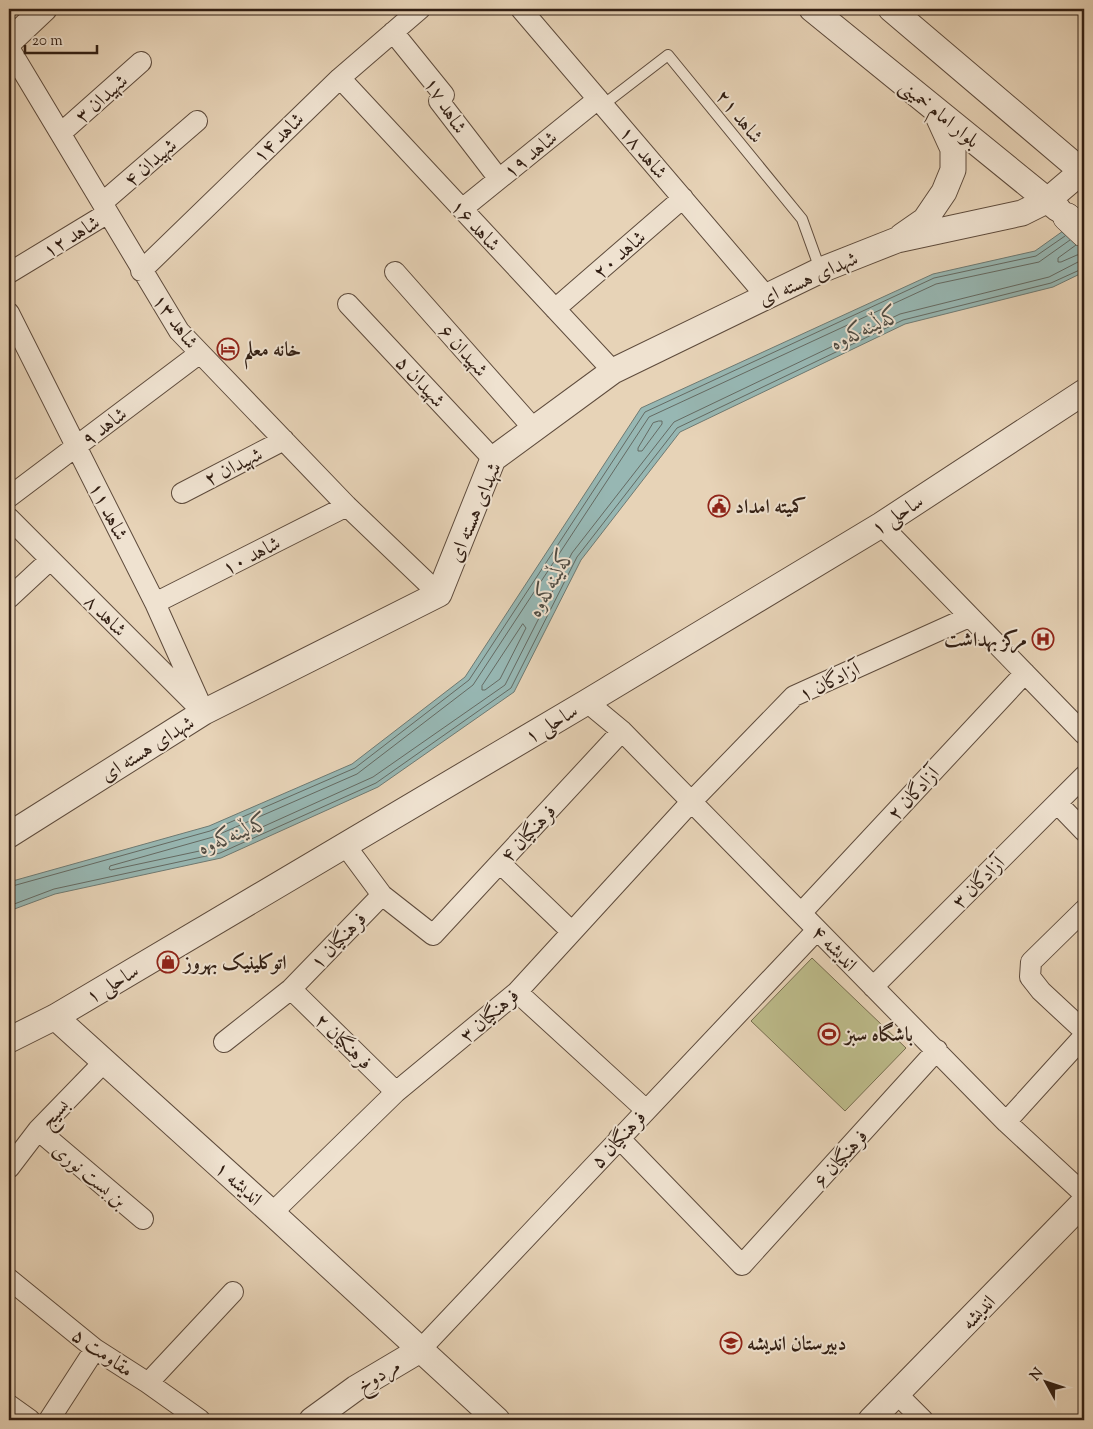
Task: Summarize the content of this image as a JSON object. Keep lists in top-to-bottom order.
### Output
{
  "streets": {
    "street": [
      "شهیدان ۳",
      "شاهد ۱۷",
      "بلوار امام خمینی",
      "شاهد ۱۴",
      "شاهد ۱۸",
      "شاهد ۱۹",
      "شهیدان ۴",
      "شاهد ۱۶",
      "شاهد ۱۲",
      "شاهد ۲۰",
      "شهدای هسته ای",
      "شاهد ۱۳",
      "شهیدان ۶",
      "شهیدان ۵",
      "شاهد ۹",
      "شهیدان ۲",
      "شاهد ۱۱",
      "ساحلی ۱",
      "شاهد ۱۰",
      "شاهد ۸",
      "آزادگان ۱",
      "آزادگان ۲",
      "فرهنگیان ۴",
      "آزادگان ۳",
      "فرهنگیان ۱",
      "اندیشه ۴",
      "فرهنگیان ۳",
      "فرهنگیان ۲",
      "بسیج",
      "فرهنگیان ۵",
      "فرهنگیان ۶",
      "بن بست نوری",
      "اندیشه ۱",
      "اندیشه",
      "مقاومت ۵",
      "مردوخ"
    ],
    "lane": ["شاهد ۲۱"]
  },
  "crossings": [
    ["شهیدان ۳", "شاهد ۱۳"],
    ["شاهد ۱۷", "شاهد ۱۴"],
    ["شاهد ۱۷", "شاهد ۱۹"],
    ["بلوار امام خمینی", "شهدای هسته ای"],
    ["شاهد ۲۱", "شاهد ۱۸"],
    ["شاهد ۲۱", "شاهد ۱۹"],
    ["شاهد ۲۱", "شهدای هسته ای"],
    ["شاهد ۱۴", "شاهد ۱۶"],
    ["شاهد ۱۴", "شاهد ۱۳"],
    ["شاهد ۱۸", "شاهد ۱۹"],
    ["شاهد ۱۸", "شاهد ۲۰"],
    ["شاهد ۱۸", "شهدای هسته ای"],
    ["شاهد ۱۹", "شاهد ۱۶"],
    ["شهیدان ۴", "شاهد ۱۲"],
    ["شهیدان ۴", "شاهد ۱۳"],
    ["شاهد ۱۶", "شاهد ۲۰"],
    ["شاهد ۱۶", "شهدای هسته ای"],
    ["شاهد ۱۲", "شاهد ۱۳"],
    ["شهدای هسته ای", "شاهد ۱۳"],
    ["شهدای هسته ای", "شهیدان ۶"],
    ["شهدای هسته ای", "شهیدان ۵"],
    ["شهدای هسته ای", "شاهد ۱۱"],
    ["شهدای هسته ای", "شاهد ۸"],
    ["شاهد ۱۳", "شاهد ۹"],
    ["شاهد ۱۳", "شهیدان ۲"],
    ["شاهد ۱۳", "شاهد ۱۰"],
    ["شاهد ۹", "شاهد ۱۱"],
    ["شاهد ۱۱", "شاهد ۱۰"],
    ["شاهد ۱۱", "شاهد ۸"],
    ["ساحلی ۱", "اندیشه ۴"],
    ["ساحلی ۱", "اندیشه ۱"],
    ["آزادگان ۱", "اندیشه ۴"],
    ["آزادگان ۱", "فرهنگیان ۳"],
    ["آزادگان ۲", "اندیشه ۴"],
    ["فرهنگیان ۴", "فرهنگیان ۱"],
    ["فرهنگیان ۴", "اندیشه ۴"],
    ["آزادگان ۳", "اندیشه ۴"],
    ["فرهنگیان ۱", "فرهنگیان ۲"],
    ["اندیشه ۴", "فرهنگیان ۳"],
    ["اندیشه ۴", "فرهنگیان ۵"],
    ["اندیشه ۴", "فرهنگیان ۶"],
    ["فرهنگیان ۳", "فرهنگیان ۲"],
    ["فرهنگیان ۳", "اندیشه ۱"],
    ["بسیج", "بن بست نوری"],
    ["بسیج", "اندیشه ۱"],
    ["فرهنگیان ۵", "فرهنگیان ۶"],
    ["فرهنگیان ۵", "اندیشه ۱"],
    ["فرهنگیان ۵", "مردوخ"],
    ["اندیشه ۱", "مردوخ"]
  ],
  "water": ["کەڵینەکەوە"],
  "places": {
    "hotel": ["خانه معلم"],
    "public building": ["کمیته امداد"],
    "hospital": ["مرکز بهداشت"],
    "shop": ["اتوکلینیک بهروز"],
    "sports": ["باشگاه سبز"],
    "school or university": ["دبیرستان اندیشه"]
  },
  "scale_bar": "20 m",
  "north": "top left"
}
